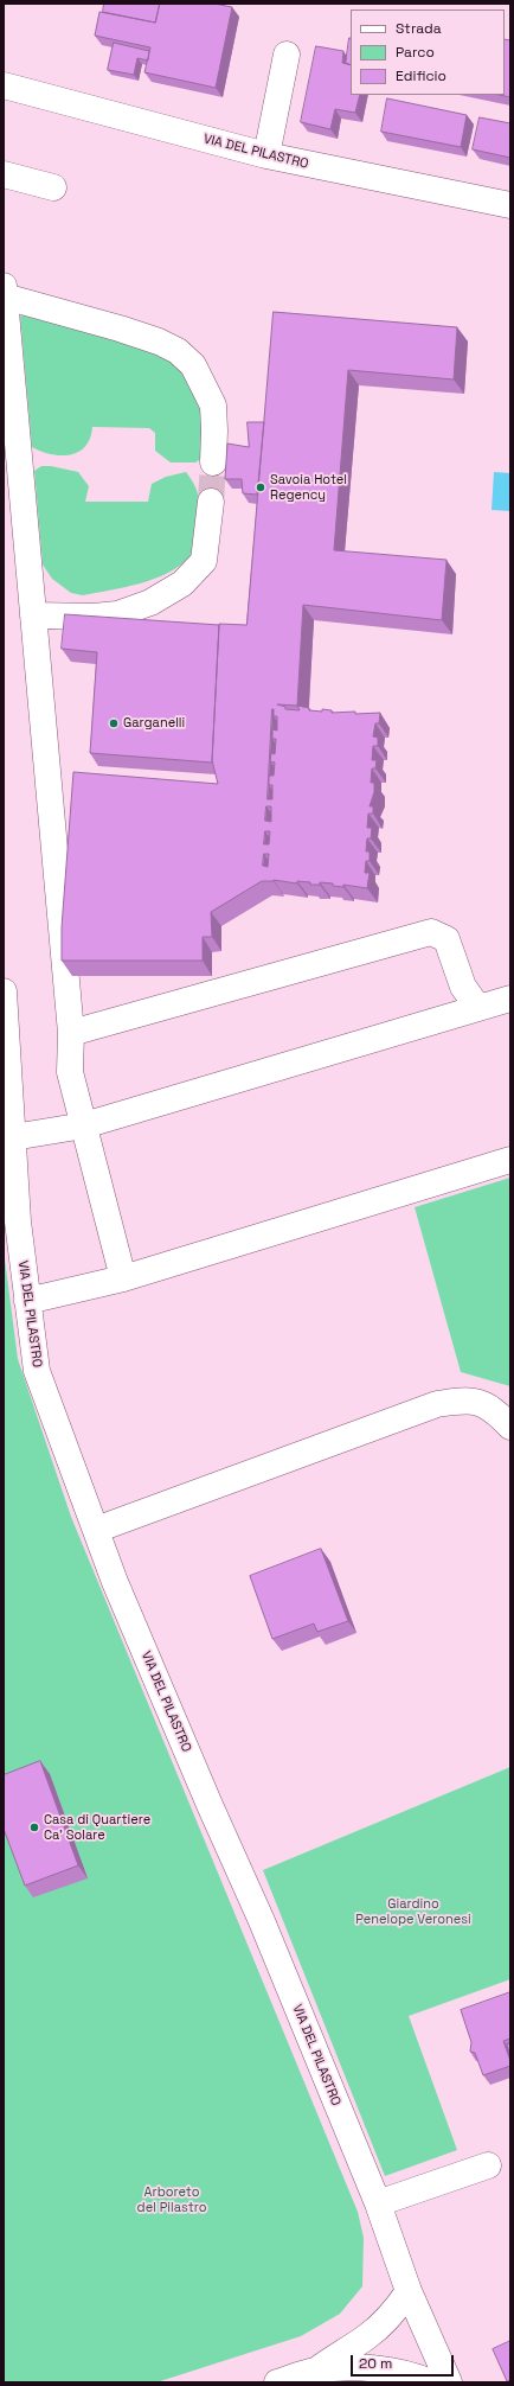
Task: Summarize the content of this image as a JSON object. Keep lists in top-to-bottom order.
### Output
{
  "streets": {
    "street": ["VIA DEL PILASTRO"]
  },
  "parks": ["Giardino Penelope Veronesi", "Arboreto del Pilastro"],
  "places": ["Savoia Hotel Regency", "Garganelli", "Casa di Quartiere Ca' Solare"],
  "legend": ["Strada", "Parco", "Edificio"],
  "scale_bar": "20 m"
}
